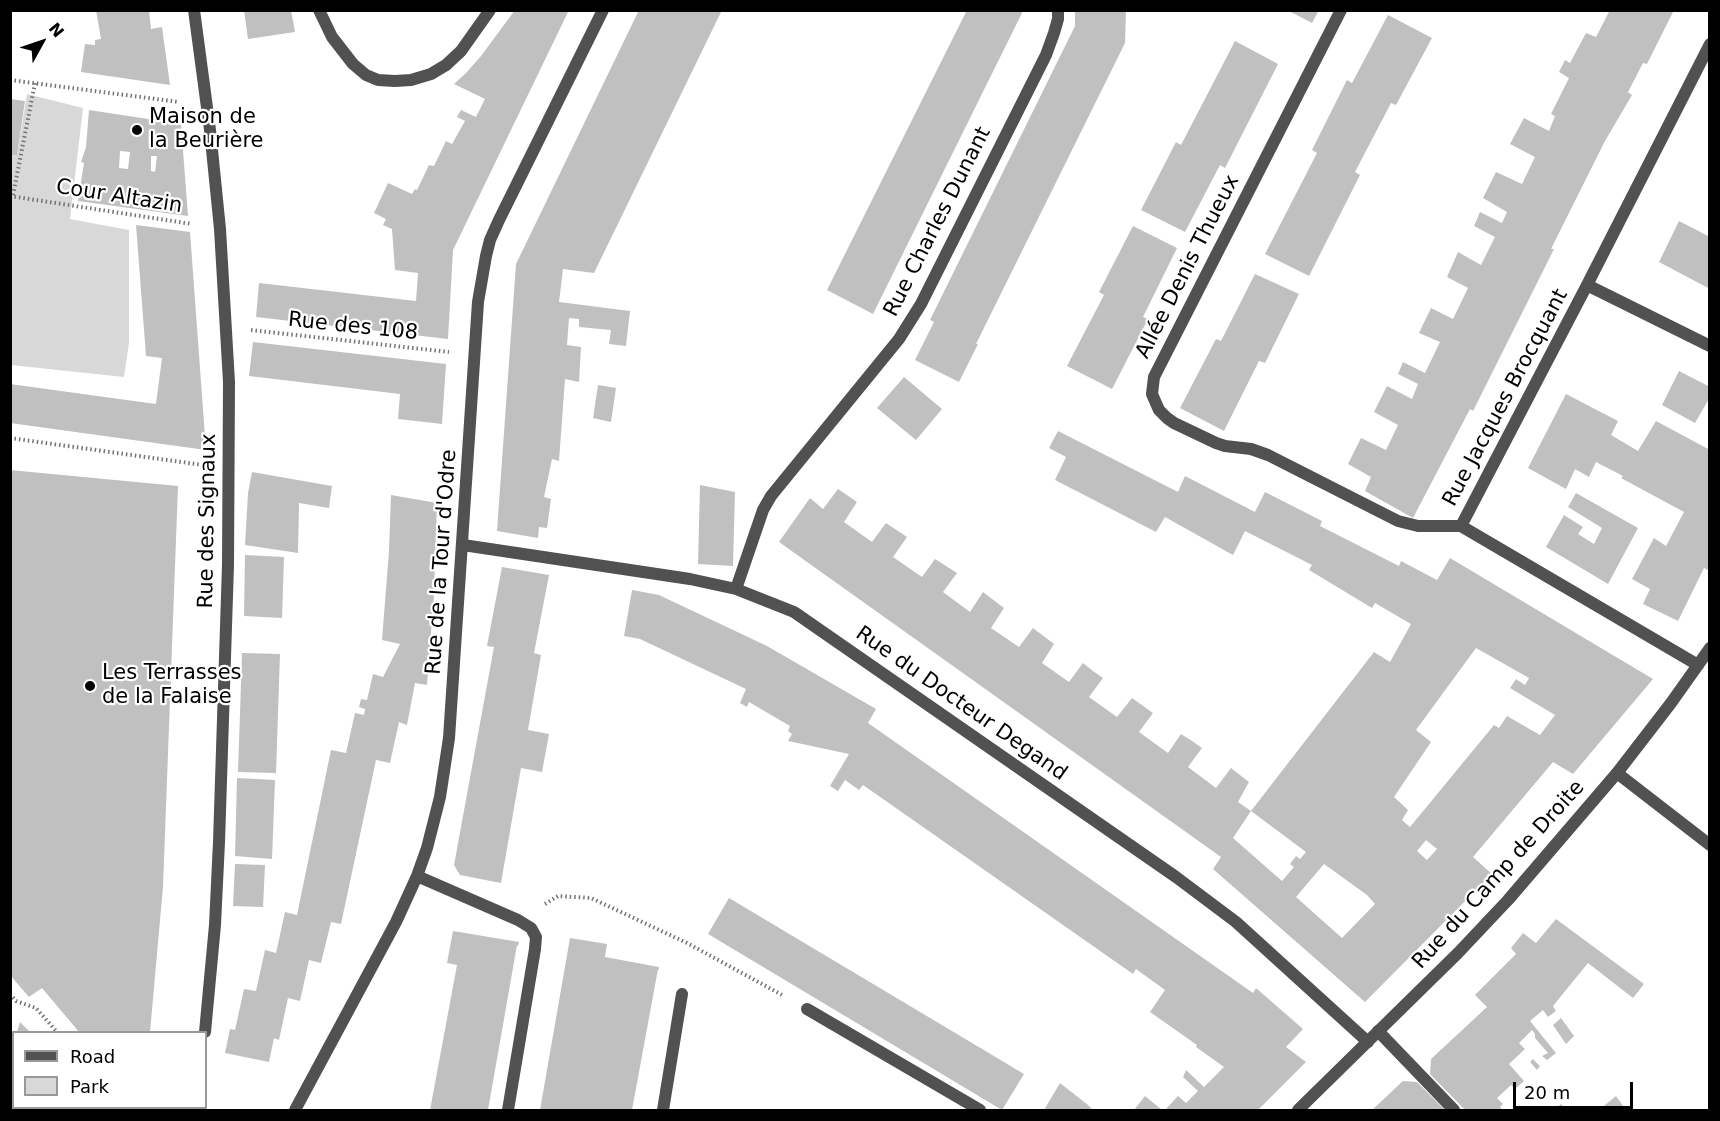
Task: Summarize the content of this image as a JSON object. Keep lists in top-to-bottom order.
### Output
{
  "streets": {
    "street": [
      "Rue Charles Dunant",
      "Allée Denis Thueux",
      "Rue Jacques Brocquant",
      "Rue des Signaux",
      "Rue de la Tour d'Odre",
      "Rue du Docteur Degand",
      "Rue du Camp de Droite"
    ],
    "path": ["Cour Altazin", "Rue des 108"]
  },
  "crossings": [
    ["Cour Altazin", "Rue des Signaux"],
    ["Rue Charles Dunant", "Rue du Docteur Degand"],
    ["Allée Denis Thueux", "Rue Jacques Brocquant"],
    ["Rue des 108", "Rue des Signaux"],
    ["Rue des 108", "Rue de la Tour d'Odre"],
    ["Rue Jacques Brocquant", "Rue du Camp de Droite"],
    ["Rue de la Tour d'Odre", "Rue du Docteur Degand"],
    ["Rue du Docteur Degand", "Rue du Camp de Droite"]
  ],
  "places": ["Maison de la Beurière", "Les Terrasses de la Falaise"],
  "legend": ["Road", "Park"],
  "scale_bar": "20 m",
  "north": "top right"
}
